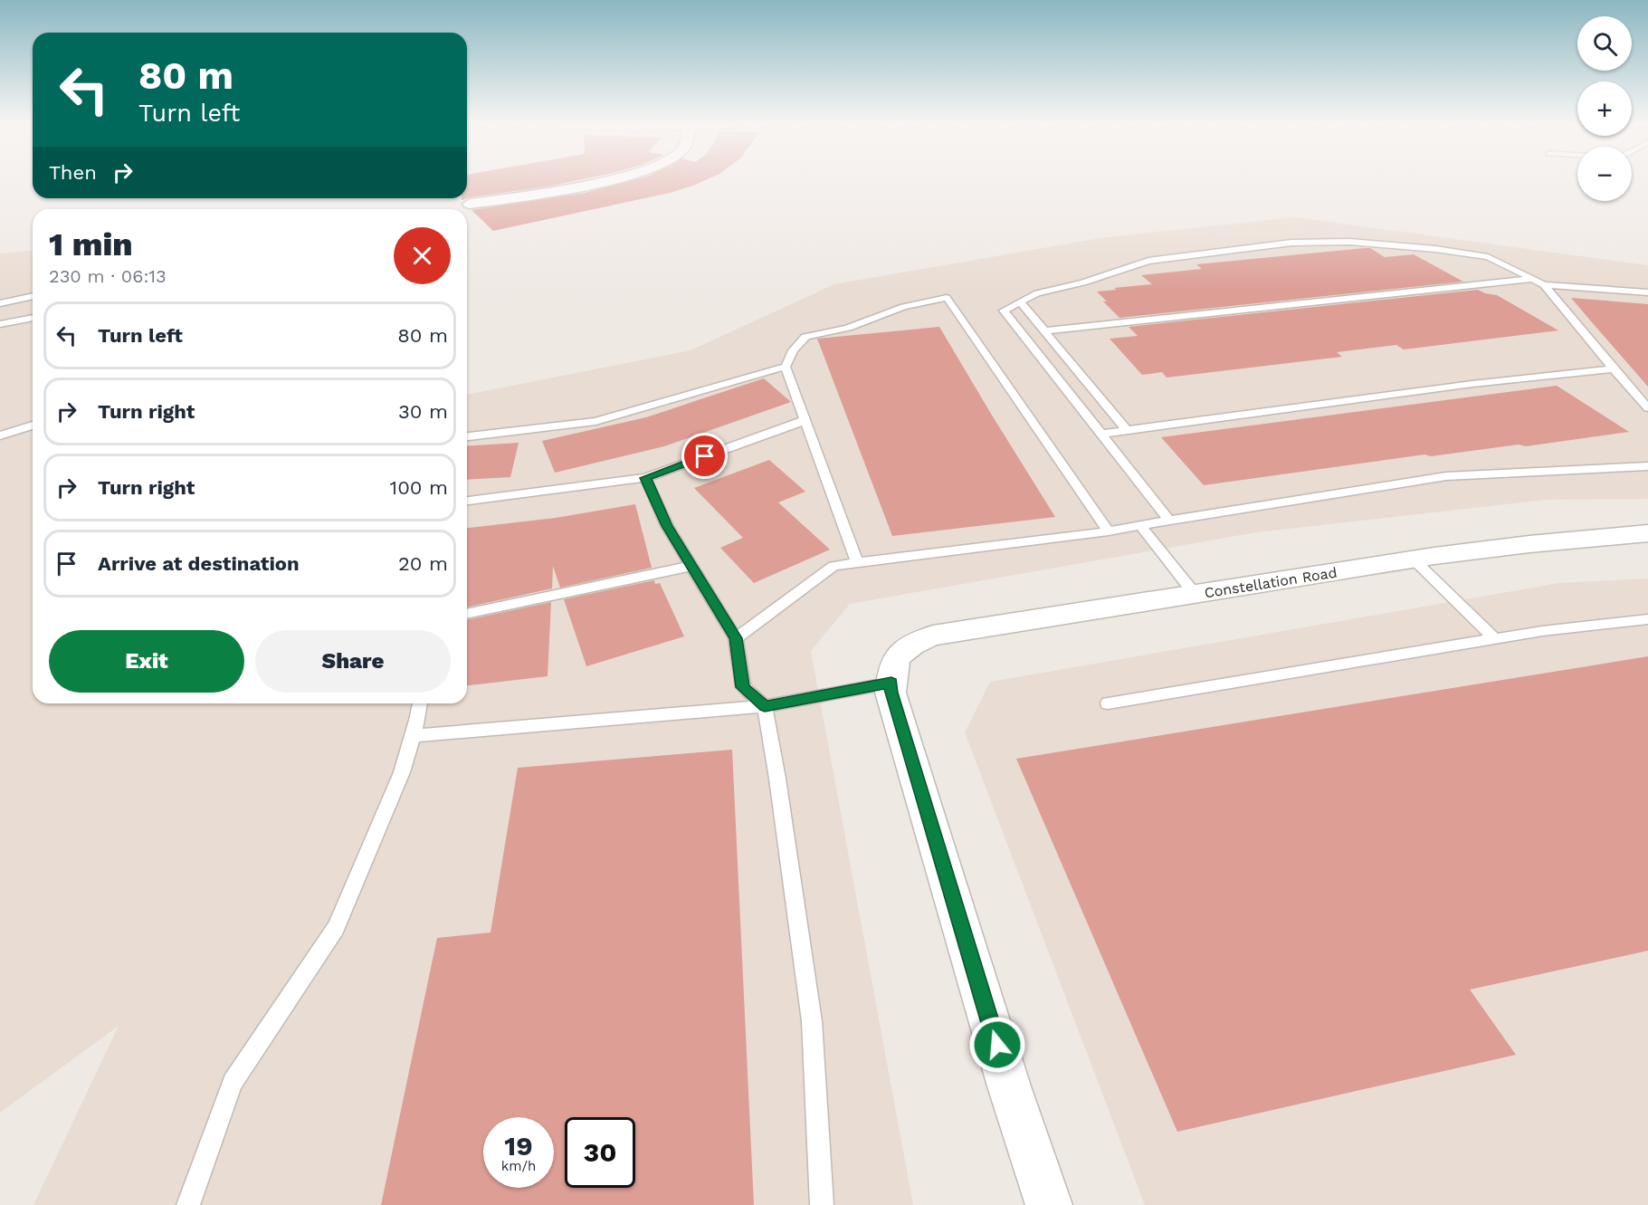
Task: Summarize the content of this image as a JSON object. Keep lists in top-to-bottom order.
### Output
{
  "streets": {
    "street": ["Constellation Road"]
  },
  "page": {
    "map_buttons": ["+", "−"],
    "turn": ["80 m", "Turn left"],
    "then": "Then",
    "heading": ["1 min", "230 m · 06:13"],
    "list": [
      {
        "name": "Turn left",
        "value": "80 m"
      },
      {
        "name": "Turn right",
        "value": "30 m"
      },
      {
        "name": "Turn right",
        "value": "100 m"
      },
      {
        "name": "Arrive at destination",
        "value": "20 m"
      }
    ],
    "buttons": ["Exit", "Share"],
    "speed": "19 km/h",
    "limit": "30"
  }
}
